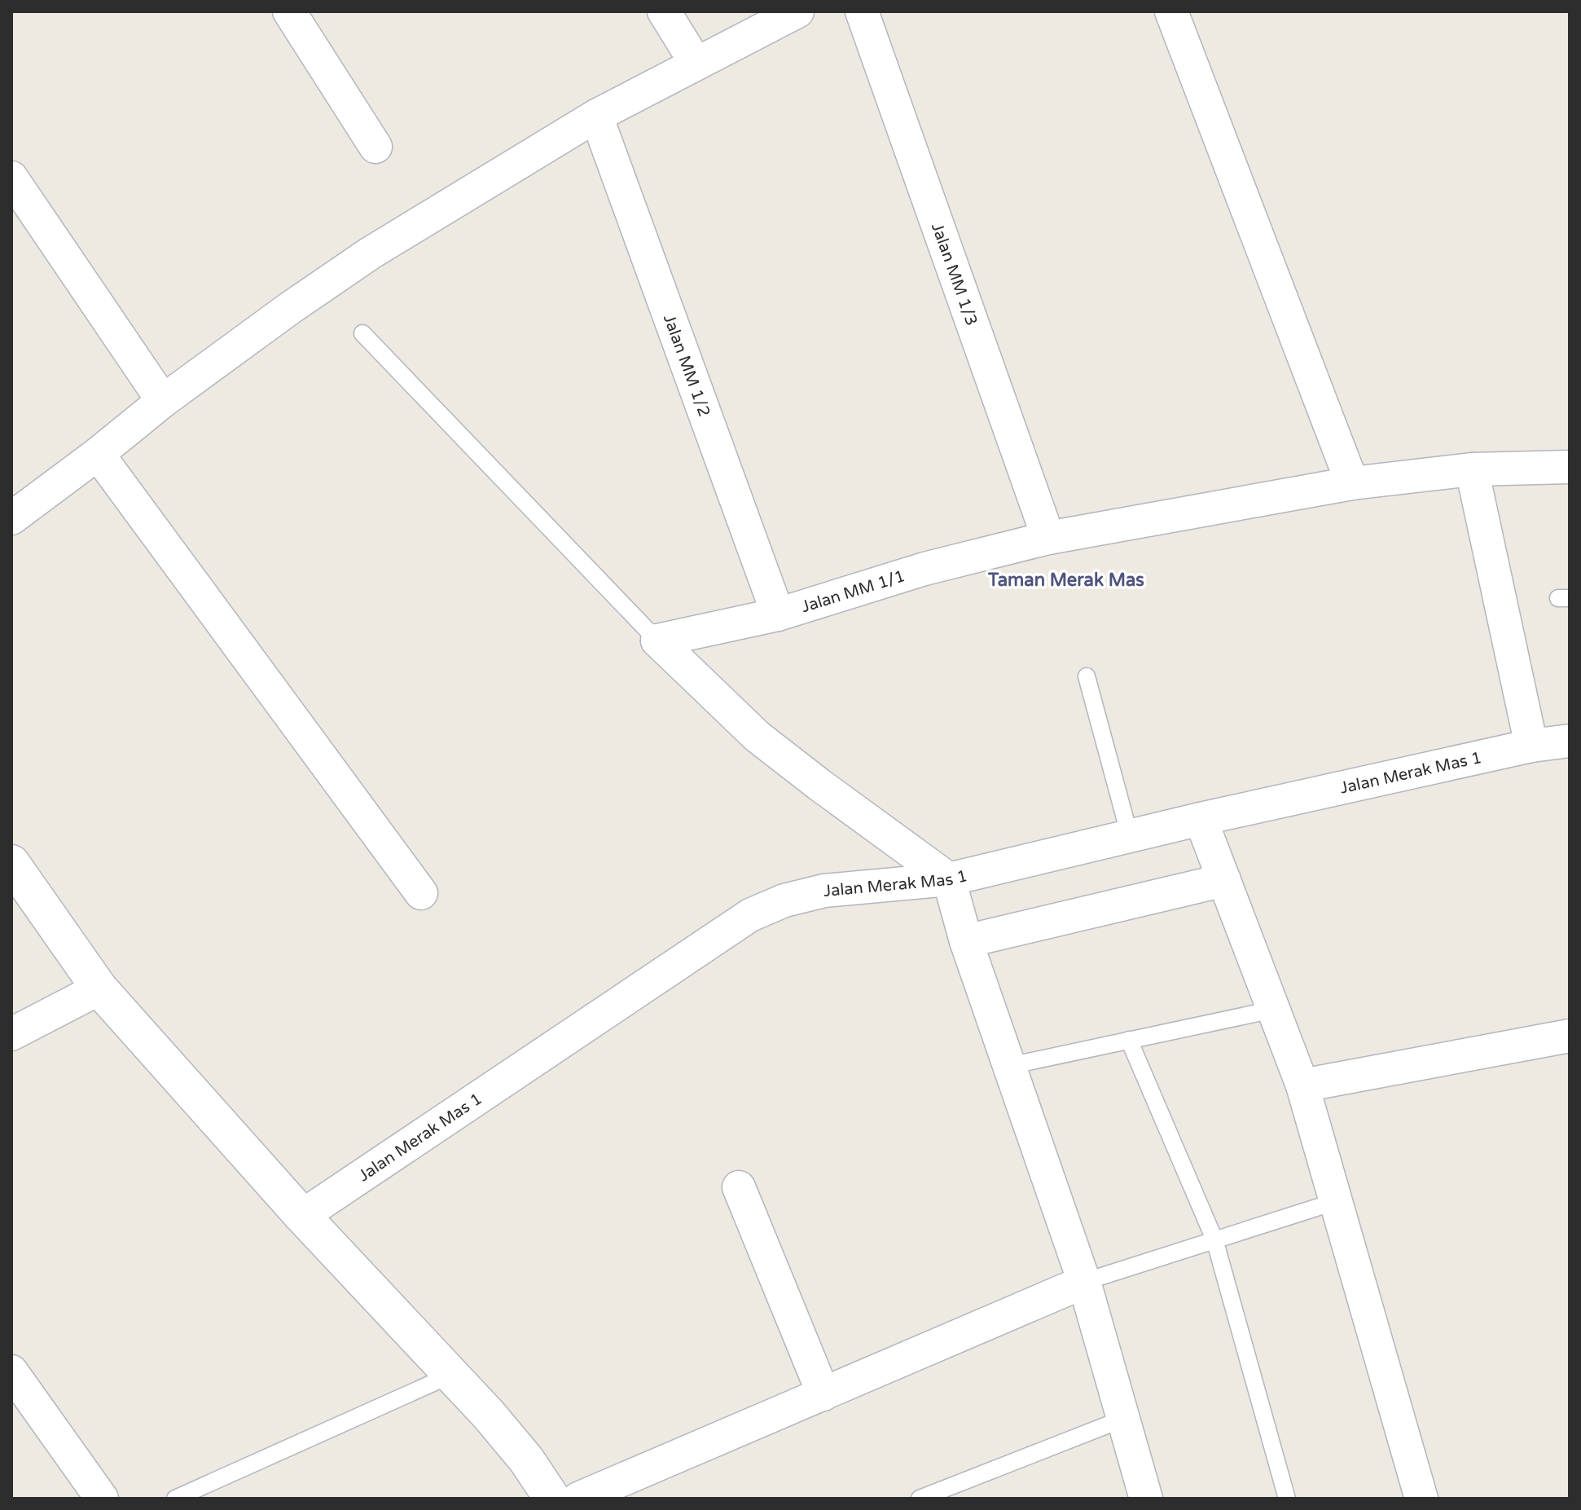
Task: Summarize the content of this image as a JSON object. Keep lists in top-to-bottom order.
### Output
{
  "streets": {
    "street": [
      "Jalan MM 1/3",
      "Jalan MM 1/2",
      "Jalan MM 1/1",
      "Jalan Merak Mas 1"
    ]
  },
  "crossings": [
    ["Jalan MM 1/3", "Jalan MM 1/1"],
    ["Jalan MM 1/2", "Jalan MM 1/1"]
  ],
  "districts": ["Taman Merak Mas"]
}
